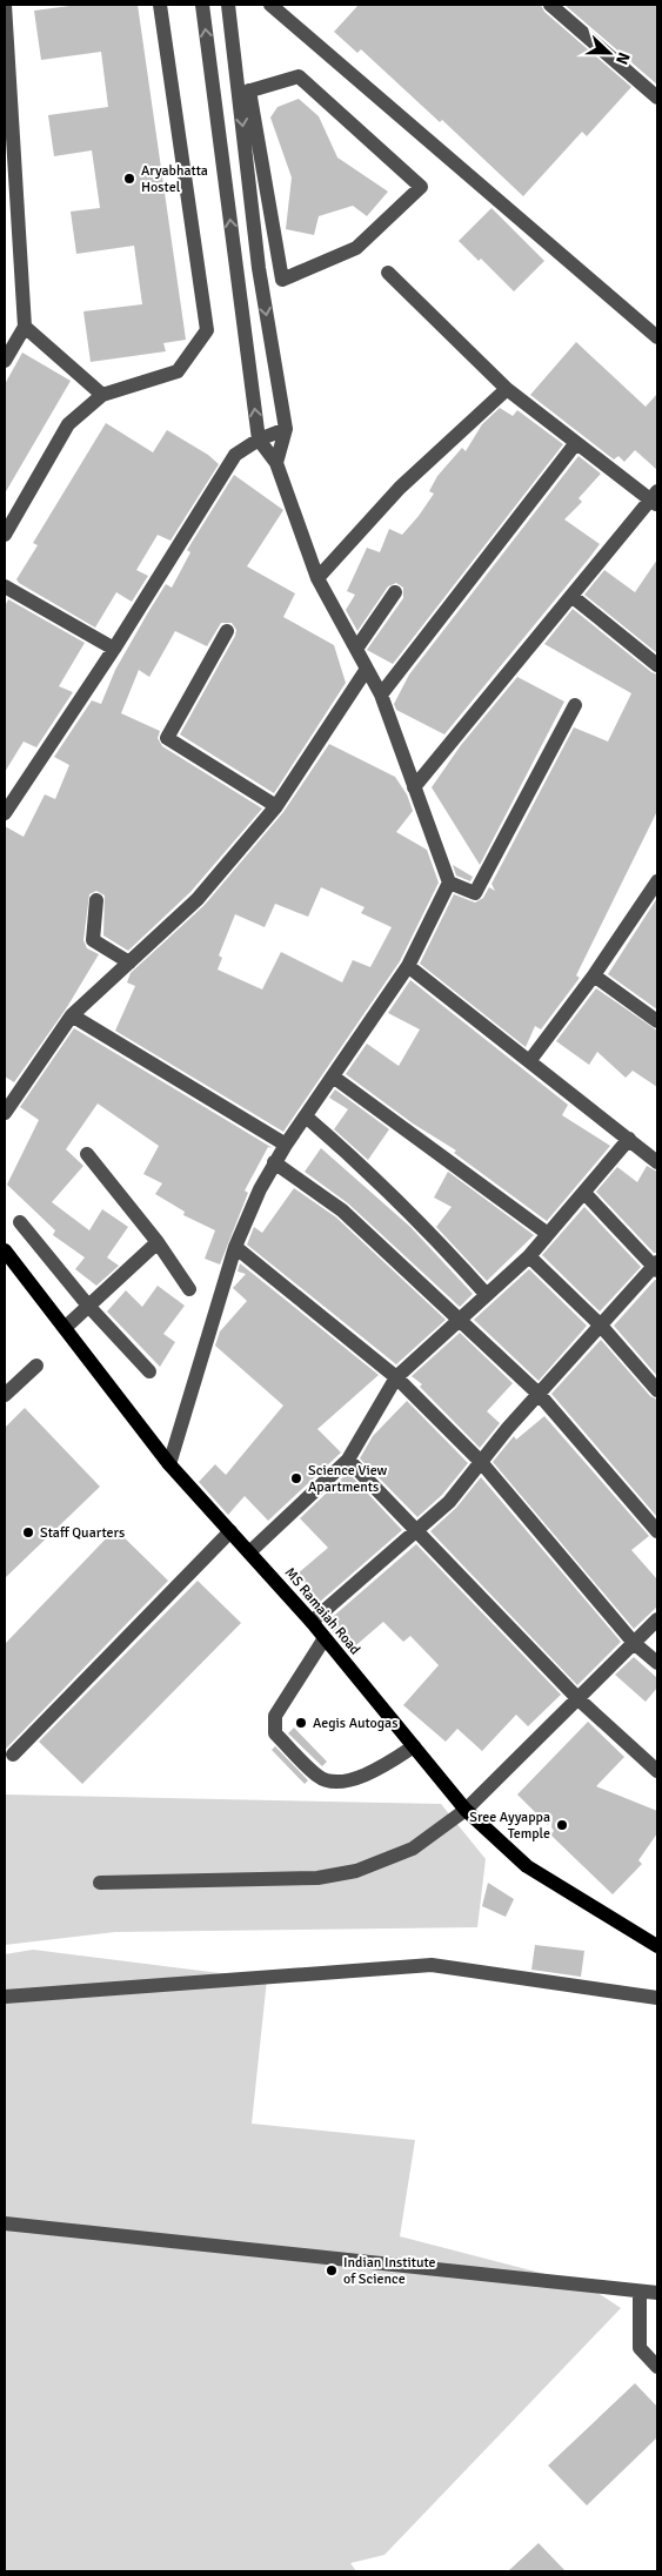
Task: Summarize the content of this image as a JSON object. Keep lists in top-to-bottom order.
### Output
{
  "streets": {
    "main road": ["MS Ramaiah Road"]
  },
  "places": [
    "Aryabhatta Hostel",
    "Science View Apartments",
    "Staff Quarters",
    "Aegis Autogas",
    "Sree Ayyappa Temple",
    "Indian Institute of Science"
  ],
  "north": "right"
}
